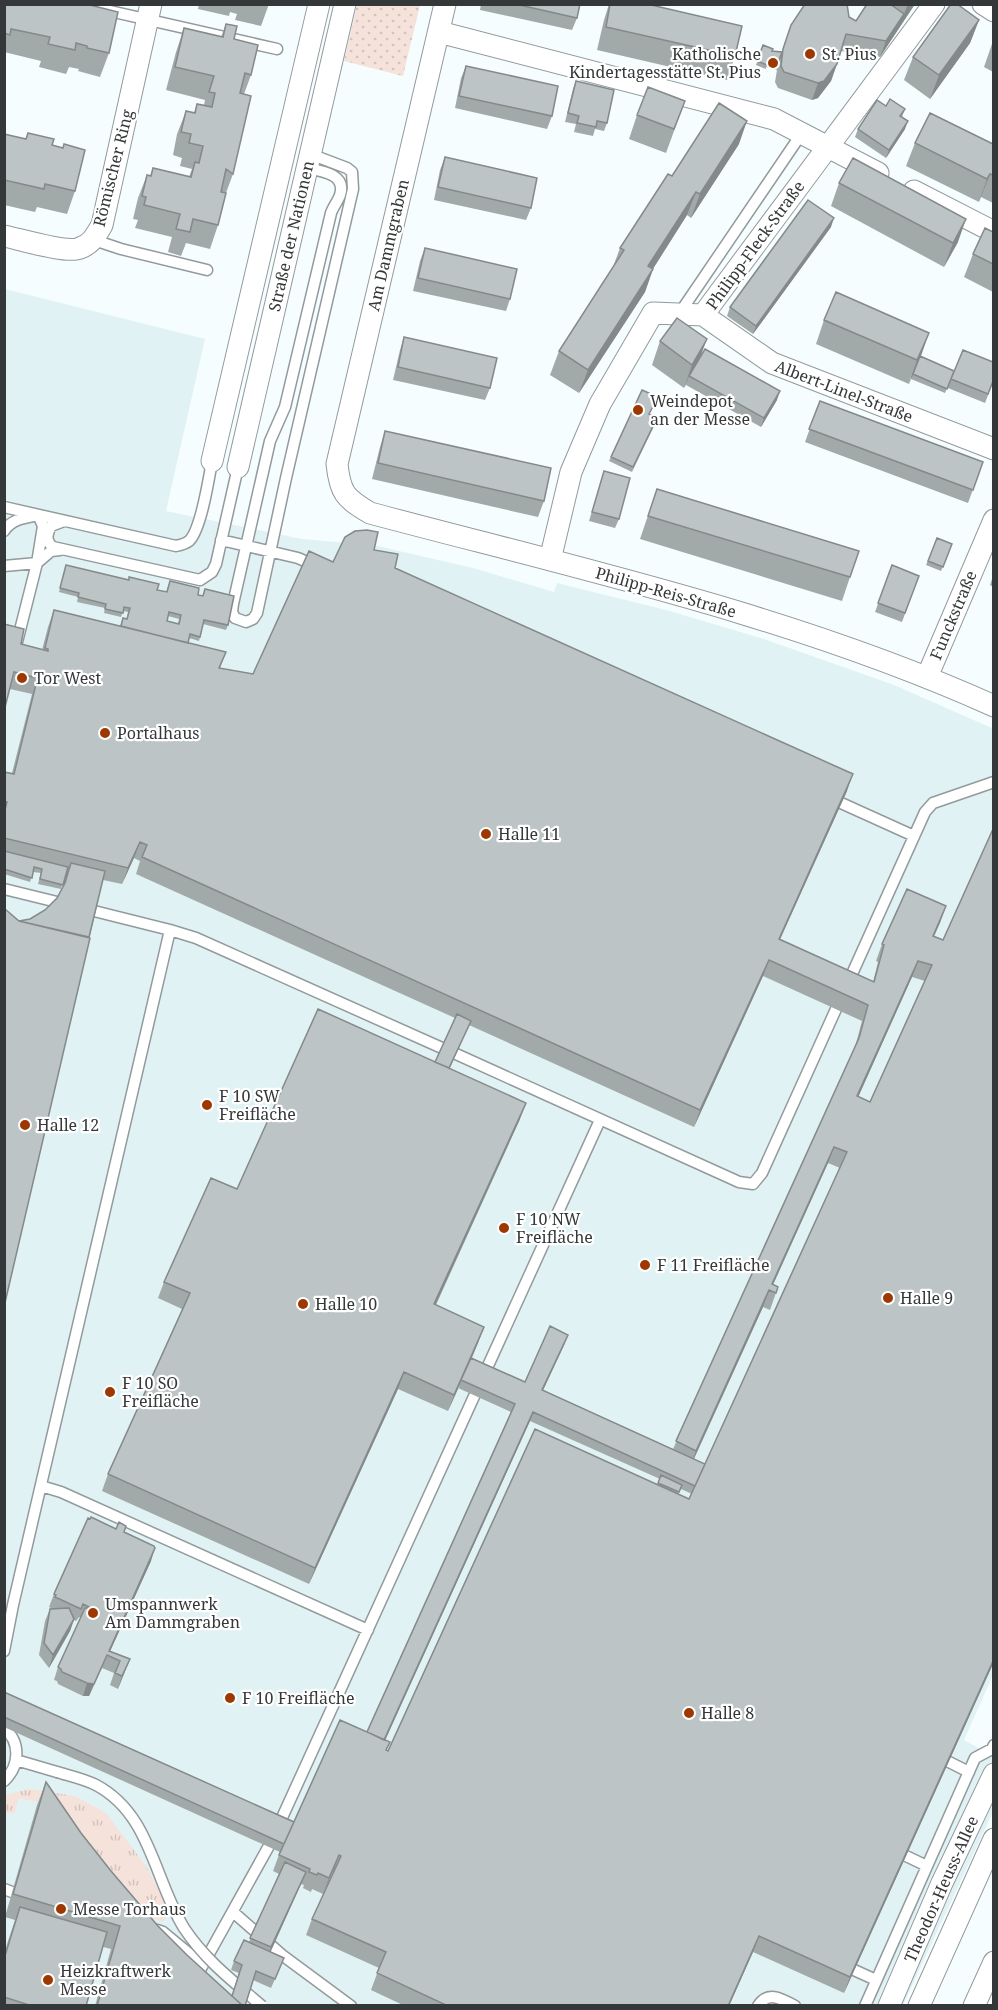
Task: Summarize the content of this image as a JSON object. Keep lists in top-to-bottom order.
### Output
{
  "streets": {
    "street": [
      "Römischer Ring",
      "Straße der Nationen",
      "Am Dammgraben",
      "Philipp-Fleck-Straße",
      "Albert-Linel-Straße",
      "Philipp-Reis-Straße",
      "Funckstraße",
      "Theodor-Heuss-Allee"
    ]
  },
  "crossings": [
    ["Am Dammgraben", "Philipp-Reis-Straße"],
    ["Philipp-Fleck-Straße", "Albert-Linel-Straße"],
    ["Philipp-Fleck-Straße", "Philipp-Reis-Straße"],
    ["Philipp-Reis-Straße", "Funckstraße"]
  ],
  "places": [
    "St. Pius",
    "Katholische Kindertagesstätte St. Pius",
    "Weindepot an der Messe",
    "Tor West",
    "Portalhaus",
    "Halle 11",
    "F 10 SW Freifläche",
    "Halle 12",
    "F 10 NW Freifläche",
    "F 11 Freifläche",
    "Halle 9",
    "Halle 10",
    "F 10 SO Freifläche",
    "Umspannwerk Am Dammgraben",
    "F 10 Freifläche",
    "Halle 8",
    "Messe Torhaus",
    "Heizkraftwerk Messe"
  ]
}
